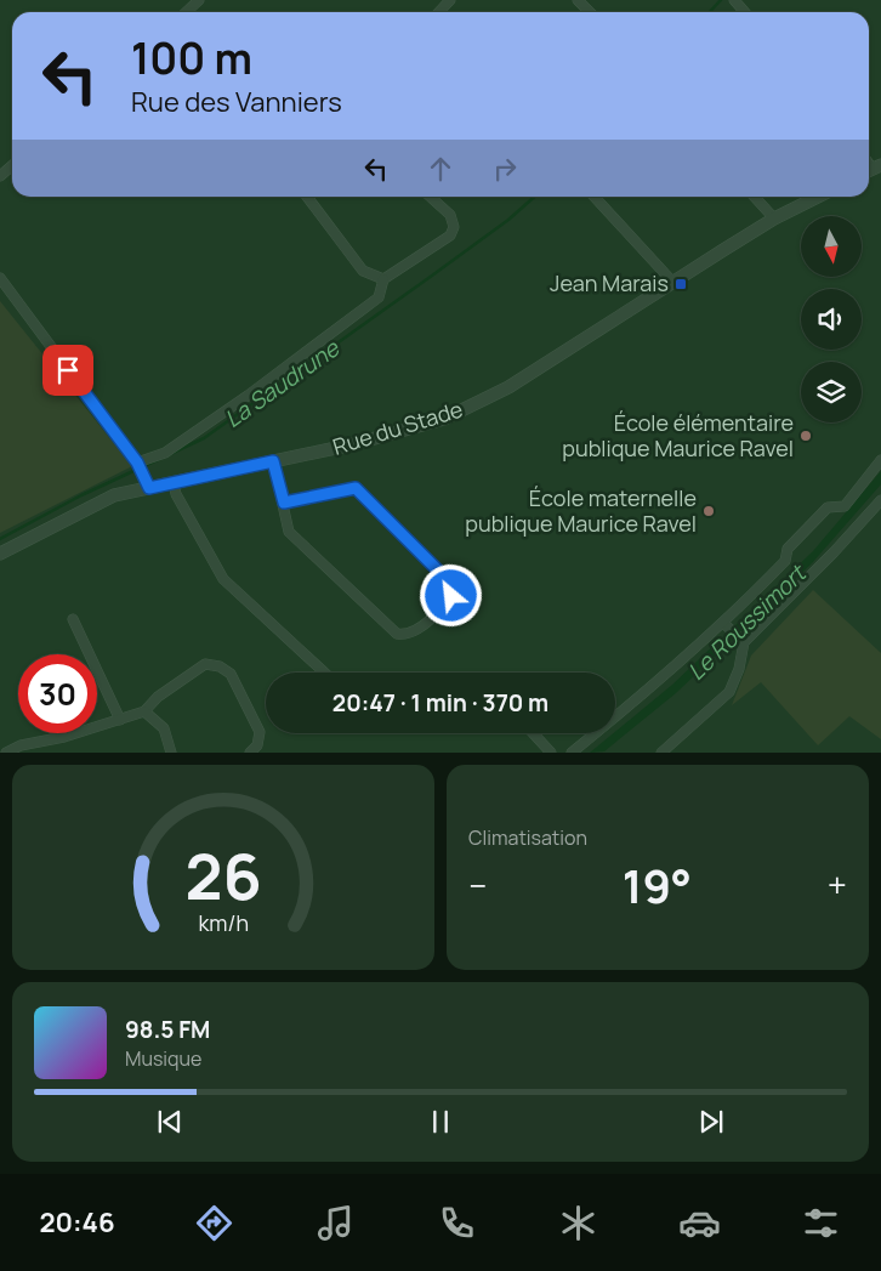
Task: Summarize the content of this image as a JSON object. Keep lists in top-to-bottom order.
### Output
{
  "streets": {
    "street": ["Rue du Stade"]
  },
  "water": ["La Saudrune", "Le Roussimort"],
  "places": {
    "transit": ["Jean Marais"],
    "other": ["École élémentaire publique Maurice Ravel", "École maternelle publique Maurice Ravel"]
  },
  "north": "bottom",
  "page": {
    "turn": ["100 m", "Rue des Vanniers"],
    "limit": "30",
    "trip": "20:47 · 1 min · 370 m",
    "tile": "Climatisation",
    "heat": ["−", "19°", "+"],
    "song": ["98.5 FM", "Musique"],
    "tabs": "20:46",
    "gauge": ["26", "km/h"]
  }
}
